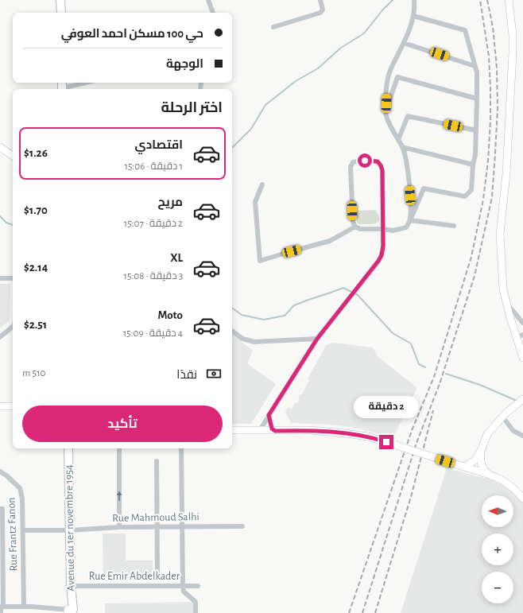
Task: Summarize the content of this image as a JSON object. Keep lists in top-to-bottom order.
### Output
{
  "streets": {
    "main road": ["Avenue du 1er novembre 1954"],
    "street": ["Rue Mahmoud Salhi", "Rue Frantz Fanon", "Rue Emir Abdelkader"]
  },
  "crossings": [
    ["Rue Mahmoud Salhi", "Avenue du 1er novembre 1954"],
    ["Rue Mahmoud Salhi", "Rue Frantz Fanon"],
    ["Avenue du 1er novembre 1954", "Rue Emir Abdelkader"]
  ],
  "north": "left",
  "page": {
    "banner": ["حي 100 مسكن احمد العوفي", "الوجهة"],
    "heading": "اختر الرحلة",
    "list": [
      {
        "name": "اقتصادي",
        "note": "1 دقيقة · 15:06",
        "value": "$1.26"
      },
      {
        "name": "مريح",
        "note": "2 دقيقة · 15:07",
        "value": "$1.70"
      },
      {
        "name": "XL",
        "note": "3 دقيقة · 15:08",
        "value": "$2.14"
      },
      {
        "name": "Moto",
        "note": "4 دقيقة · 15:09",
        "value": "$2.51"
      }
    ],
    "pay": ["نقدًا", "510 m"],
    "bubble": "2 دقيقة",
    "buttons": "تأكيد",
    "map_buttons": ["+", "−"]
  }
}
